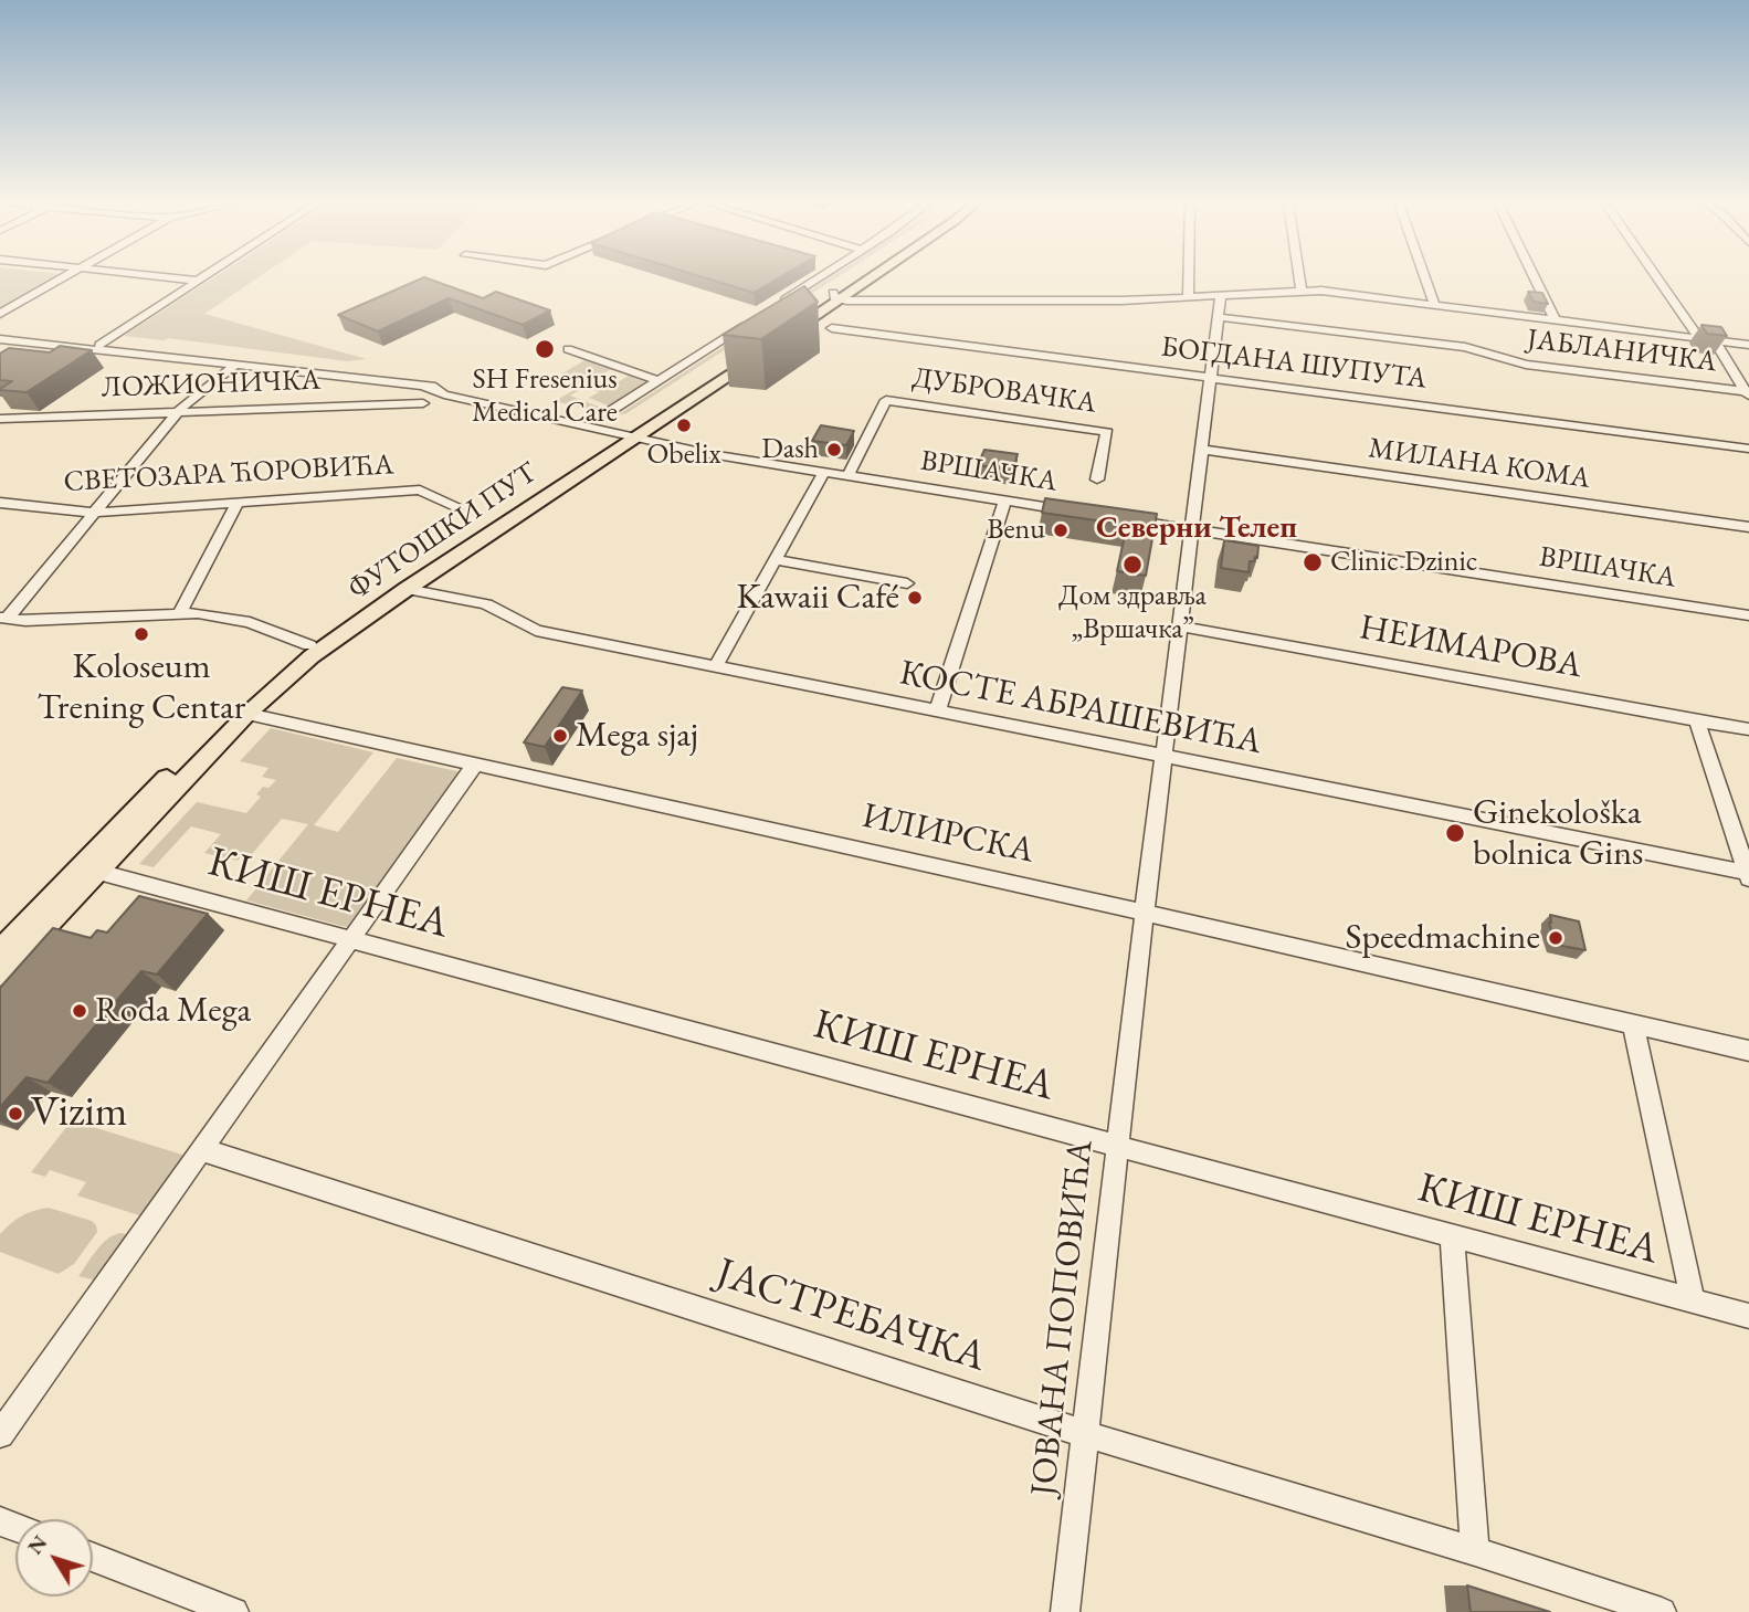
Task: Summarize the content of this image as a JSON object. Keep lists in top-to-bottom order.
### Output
{
  "streets": {
    "main road": ["ФУТОШКИ ПУТ"],
    "street": [
      "ЈАБЛАНИЧКА",
      "БОГДАНА ШУПУТА",
      "ЛОЖИОНИЧКА",
      "ДУБРОВАЧКА",
      "МИЛАНА КОМА",
      "ВРШАЧКА",
      "СВЕТОЗАРА ЋОРОВИЋА",
      "НЕИМАРОВА",
      "КОСТЕ АБРАШЕВИЋА",
      "ИЛИРСКА",
      "КИШ ЕРНЕА",
      "ЈАСТРЕБАЧКА",
      "ЈОВАНА ПОПОВИЋА"
    ]
  },
  "crossings": [
    ["ЈАБЛАНИЧКА", "ЈОВАНА ПОПОВИЋА"],
    ["БОГДАНА ШУПУТА", "ЈОВАНА ПОПОВИЋА"],
    ["ДУБРОВАЧКА", "ВРШАЧКА"],
    ["МИЛАНА КОМА", "ЈОВАНА ПОПОВИЋА"],
    ["ВРШАЧКА", "ФУТОШКИ ПУТ"],
    ["ВРШАЧКА", "ЈОВАНА ПОПОВИЋА"],
    ["ФУТОШКИ ПУТ", "КОСТЕ АБРАШЕВИЋА"],
    ["ФУТОШКИ ПУТ", "ИЛИРСКА"],
    ["ФУТОШКИ ПУТ", "КИШ ЕРНЕА"],
    ["НЕИМАРОВА", "ЈОВАНА ПОПОВИЋА"],
    ["КОСТЕ АБРАШЕВИЋА", "ЈОВАНА ПОПОВИЋА"],
    ["ИЛИРСКА", "ЈОВАНА ПОПОВИЋА"],
    ["КИШ ЕРНЕА", "ЈОВАНА ПОПОВИЋА"],
    ["ЈАСТРЕБАЧКА", "ЈОВАНА ПОПОВИЋА"]
  ],
  "districts": ["Северни Телеп"],
  "places": [
    "SH Fresenius Medical Care",
    "Obelix",
    "Dash",
    "Benu",
    "Clinic Dzinic",
    "Дом здравља „Вршачка”",
    "Kawaii Café",
    "Koloseum Trening Centar",
    "Mega sjaj",
    "Ginekološka bolnica Gins",
    "Speedmachine",
    "Roda Mega",
    "Vizim"
  ],
  "north": "top left"
}
